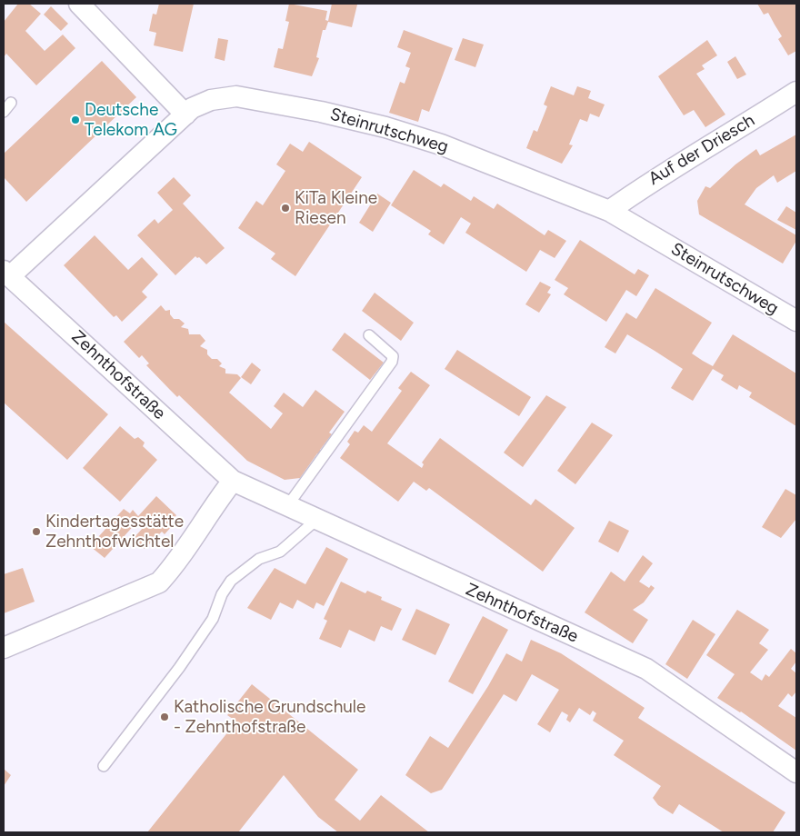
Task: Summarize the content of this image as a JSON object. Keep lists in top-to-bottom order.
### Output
{
  "streets": {
    "street": ["Steinrutschweg", "Auf der Driesch", "Zehnthofstraße"]
  },
  "crossings": [
    ["Steinrutschweg", "Auf der Driesch"],
    ["Steinrutschweg", "Zehnthofstraße"]
  ],
  "places": [
    "Deutsche Telekom AG",
    "KiTa Kleine Riesen",
    "Kindertagesstätte Zehnthofwichtel",
    "Katholische Grundschule - Zehnthofstraße"
  ]
}
